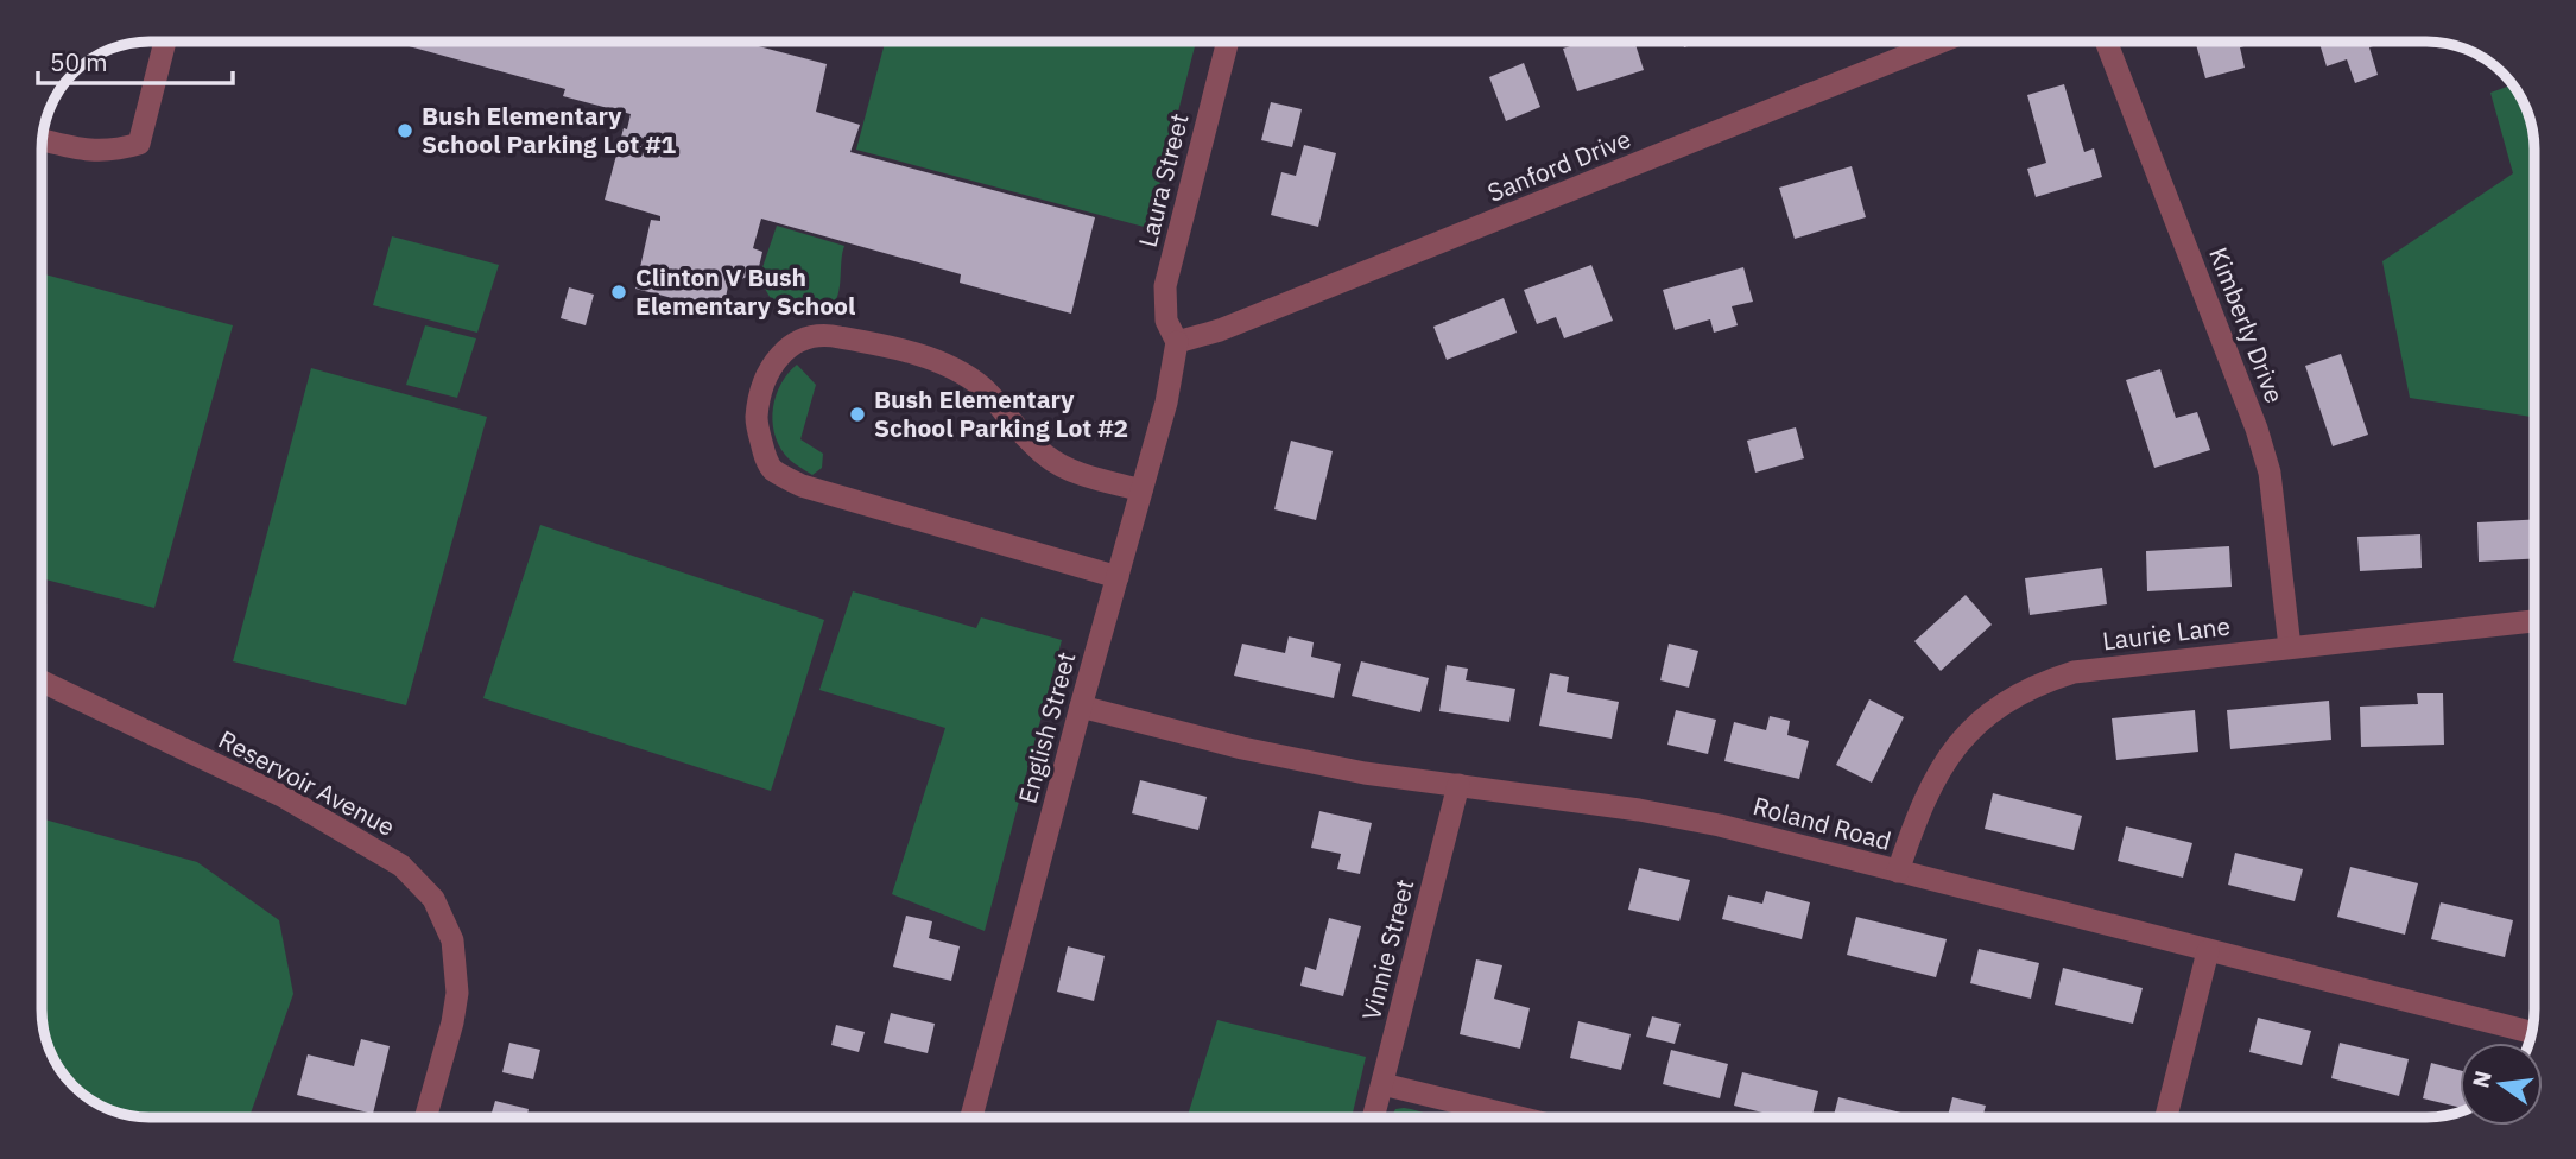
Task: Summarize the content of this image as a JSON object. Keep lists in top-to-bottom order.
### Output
{
  "streets": {
    "street": [
      "Sanford Drive",
      "Laura Street",
      "Kimberly Drive",
      "Laurie Lane",
      "English Street",
      "Reservoir Avenue",
      "Roland Road",
      "Vinnie Street"
    ]
  },
  "crossings": [
    ["Sanford Drive", "Laura Street"],
    ["Sanford Drive", "English Street"],
    ["Laura Street", "English Street"],
    ["Kimberly Drive", "Laurie Lane"],
    ["Laurie Lane", "Roland Road"],
    ["English Street", "Roland Road"],
    ["Roland Road", "Vinnie Street"]
  ],
  "places": ["Bush Elementary School Parking Lot #1", "Clinton V Bush Elementary School", "Bush Elementary School Parking Lot #2"],
  "scale_bar": "50 m",
  "north": "left"
}
